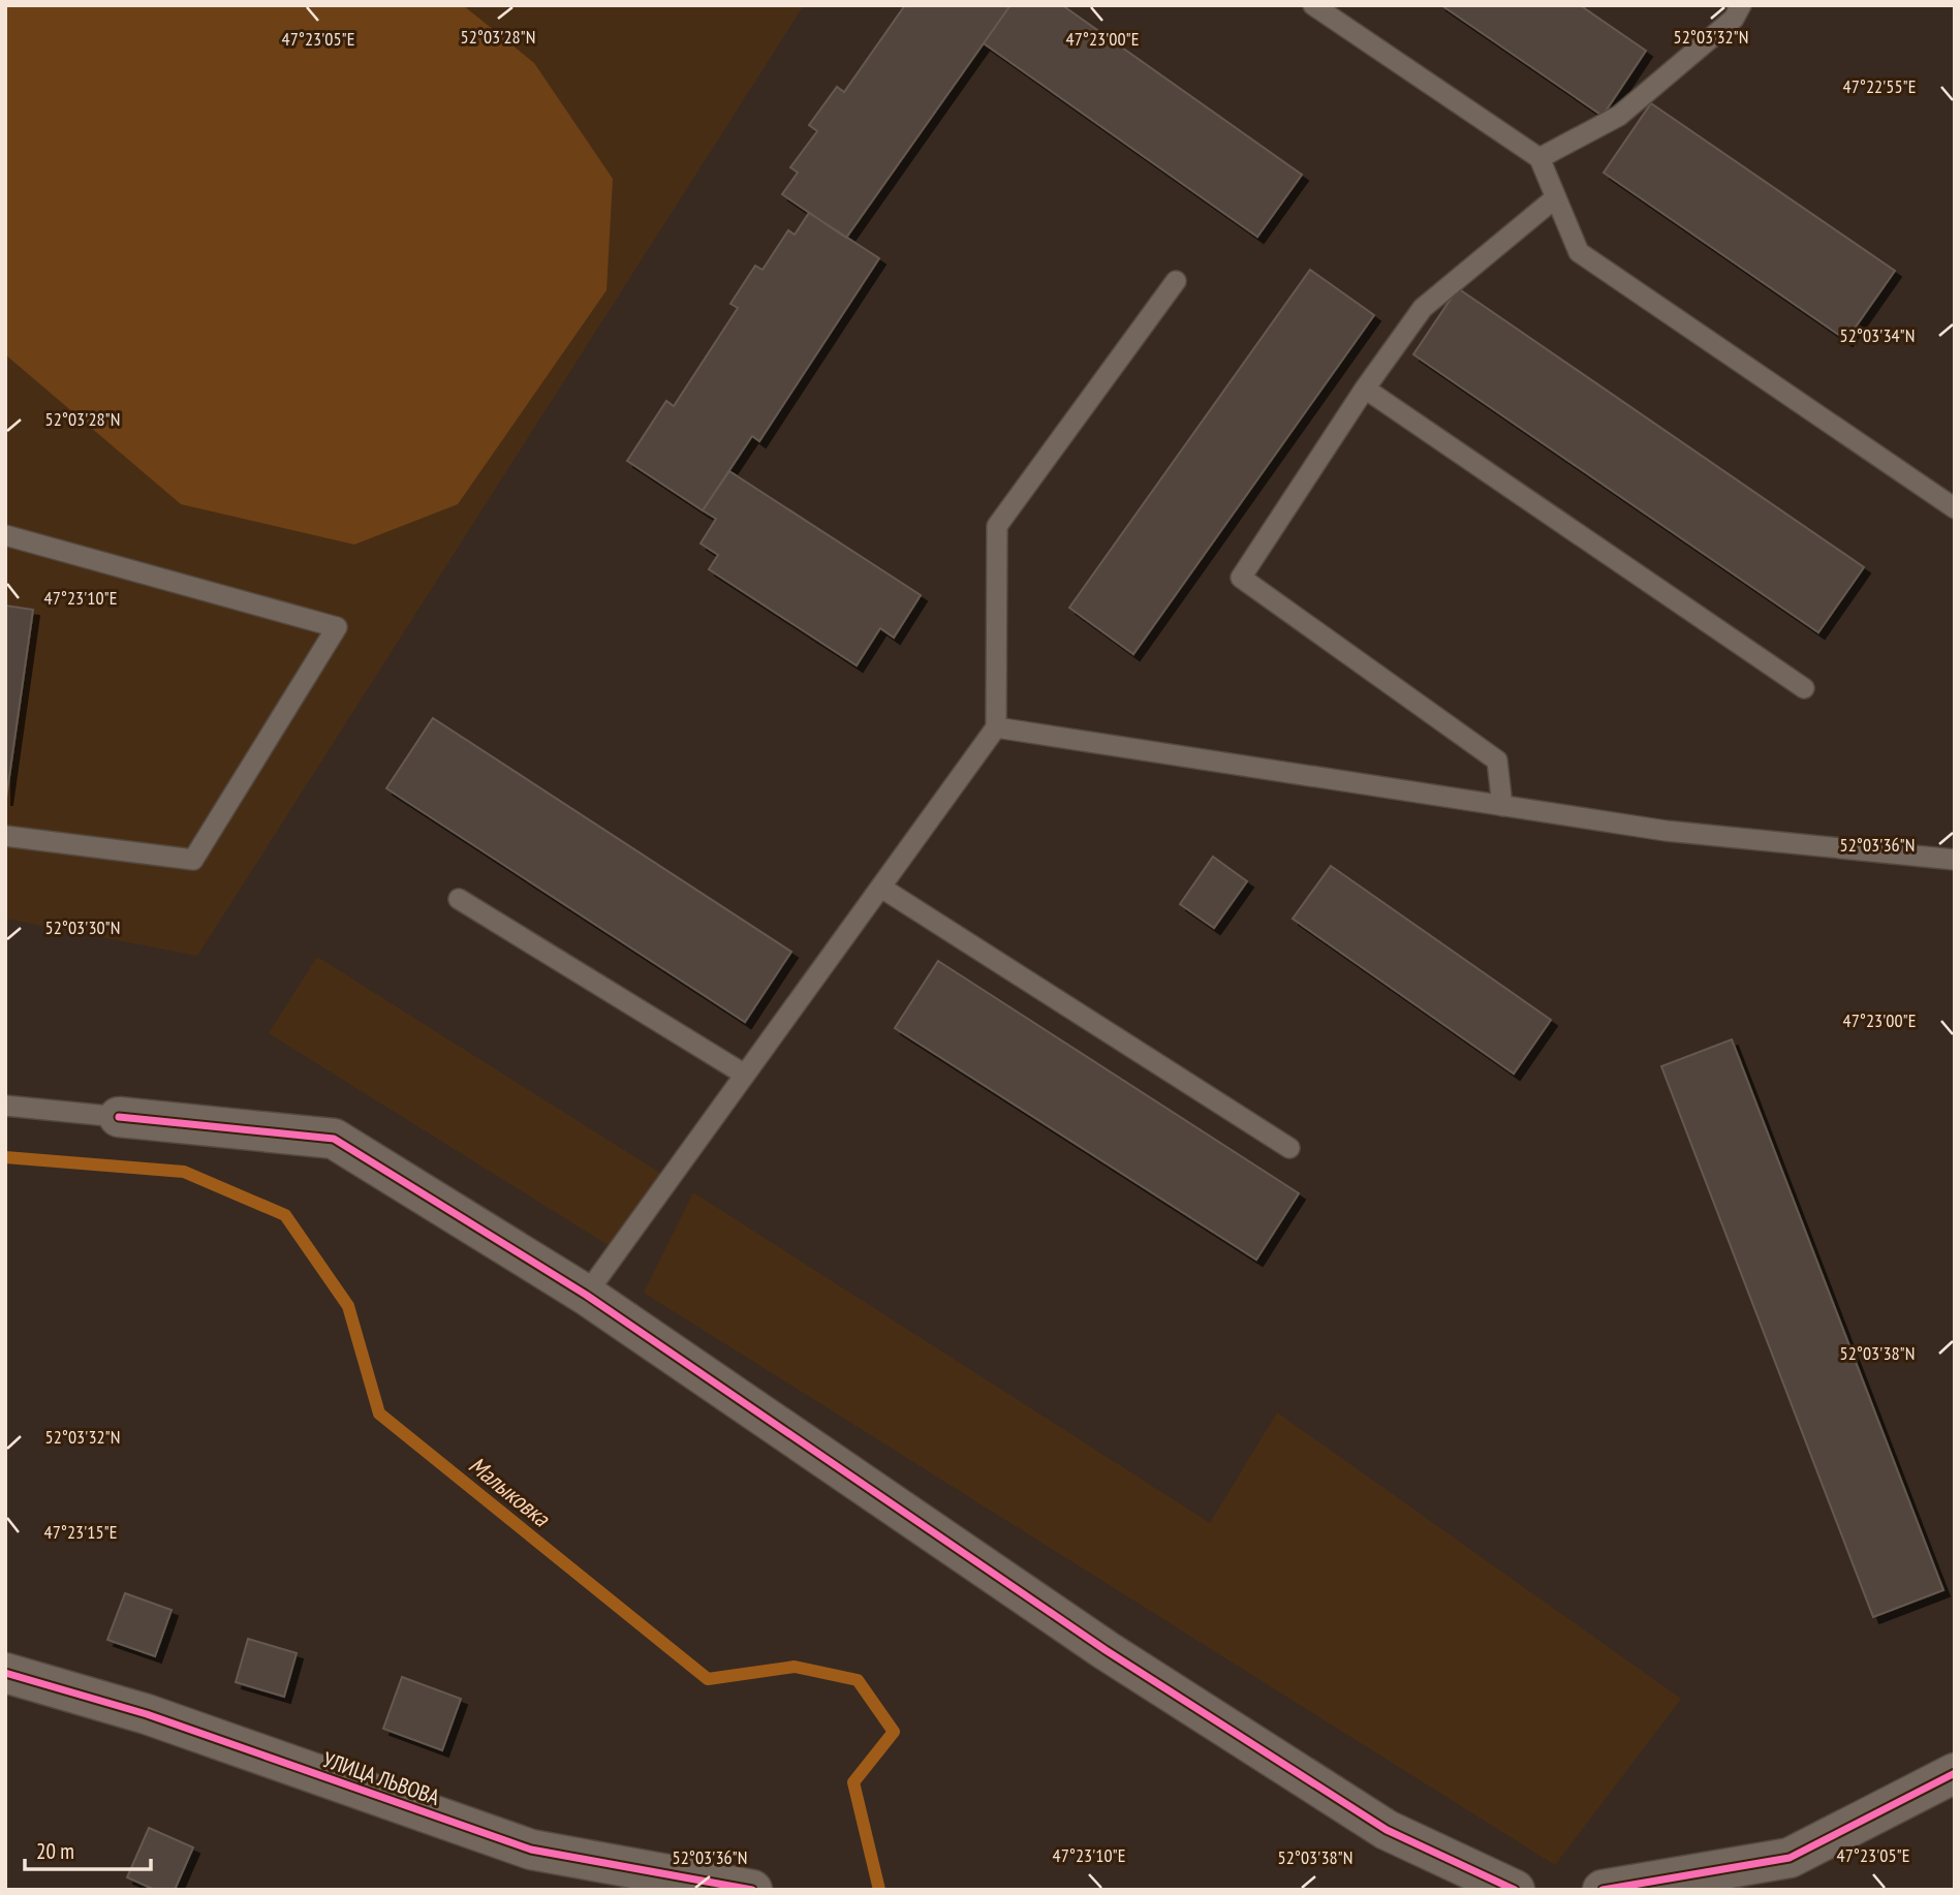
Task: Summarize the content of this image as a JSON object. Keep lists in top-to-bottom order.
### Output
{
  "streets": {
    "street": ["УЛИЦА ЛЬВОВА"]
  },
  "water": ["Малыковка"],
  "scale_bar": "20 m",
  "coordinates": [
    "52°03'32\"N",
    "52°03'28\"N",
    "47°23'05\"E",
    "47°23'00\"E",
    "47°22'55\"E",
    "52°03'34\"N",
    "47°23'10\"E",
    "52°03'36\"N",
    "52°03'30\"N",
    "52°03'38\"N",
    "47°23'15\"E"
  ]
}
